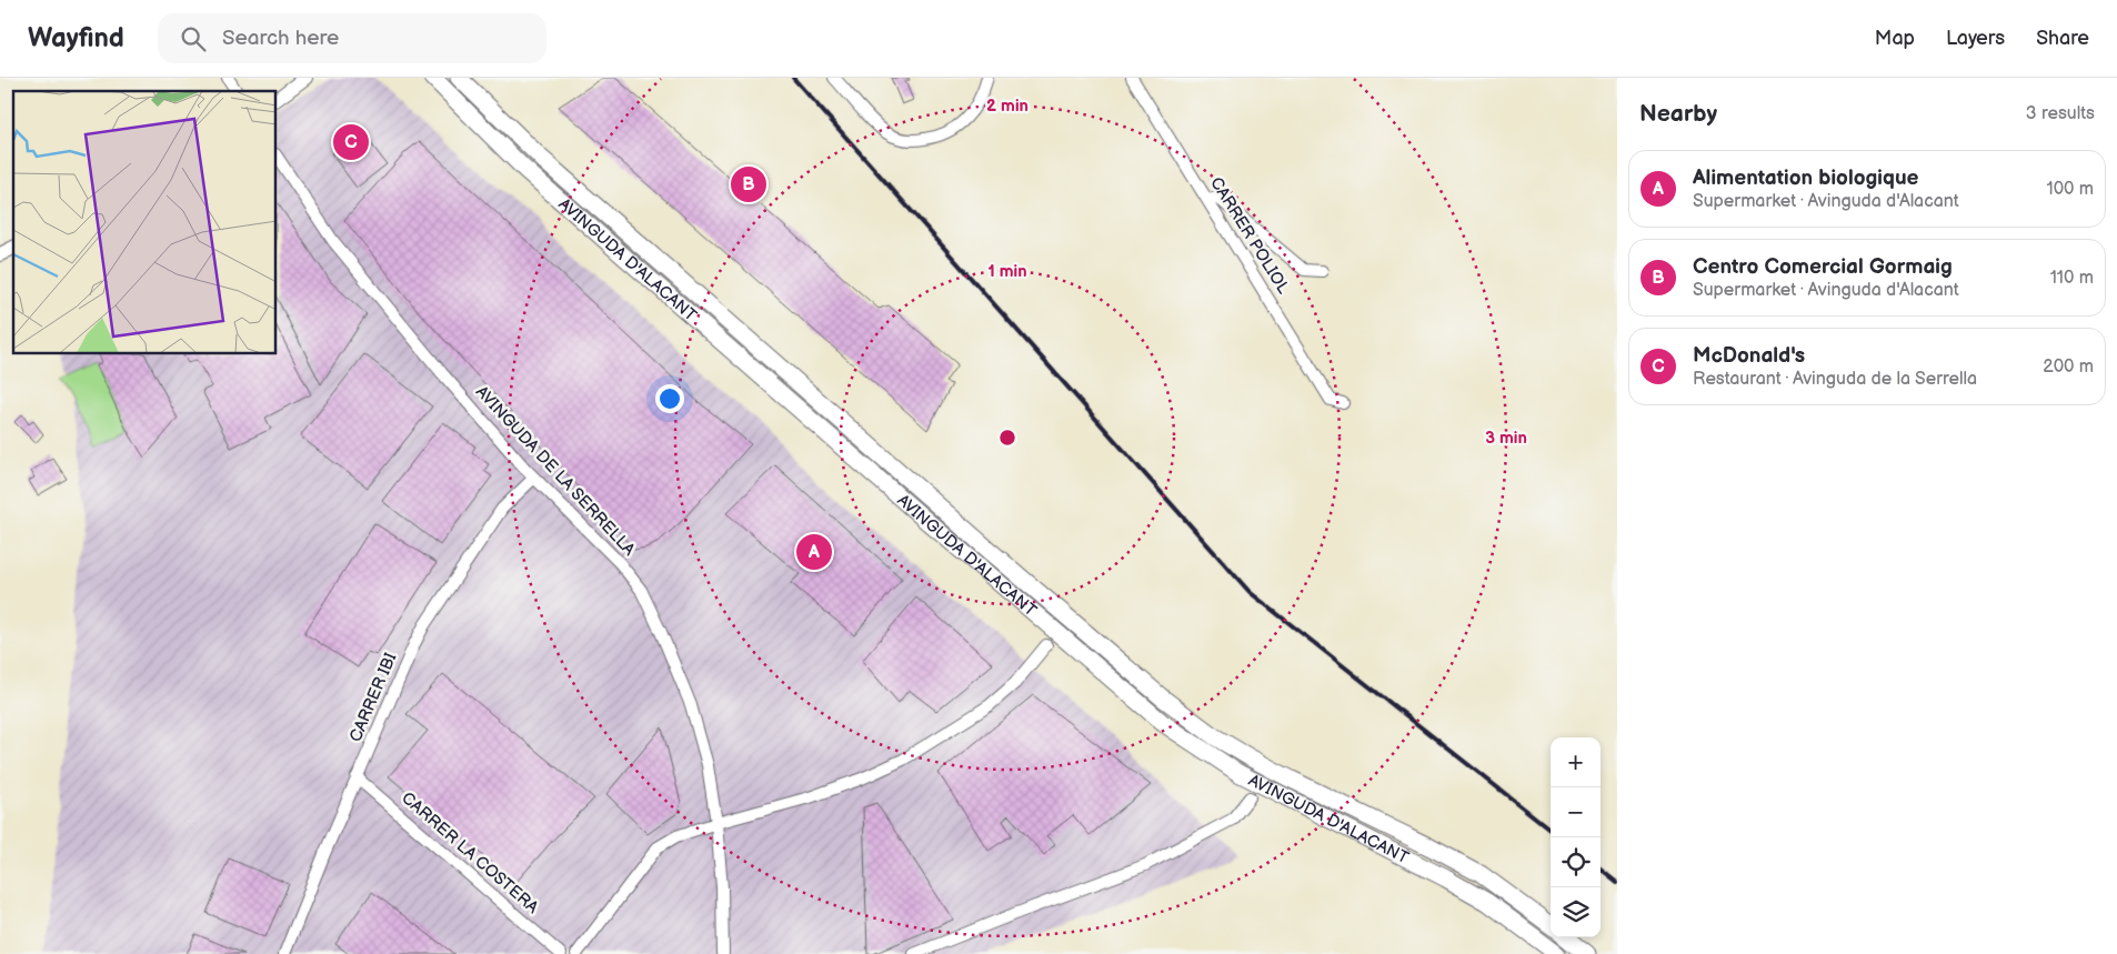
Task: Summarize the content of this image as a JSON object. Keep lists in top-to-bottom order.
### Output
{
  "streets": {
    "main road": ["AVINGUDA D'ALACANT"],
    "street": [
      "CARRER POLIOL",
      "AVINGUDA DE LA SERRELLA",
      "CARRER IBI",
      "CARRER LA COSTERA"
    ]
  },
  "crossings": [
    ["AVINGUDA DE LA SERRELLA", "CARRER IBI"],
    ["CARRER IBI", "CARRER LA COSTERA"]
  ],
  "page": {
    "header": "Wayfind",
    "search": "Search here",
    "nav": ["Map", "Layers", "Share"],
    "heading": ["Nearby", "3 results"],
    "pins": ["C", "B", "A"],
    "list": [
      {
        "mark": "A",
        "name": "Alimentation biologique",
        "note": "Supermarket · Avinguda d'Alacant",
        "value": "100 m"
      },
      {
        "mark": "B",
        "name": "Centro Comercial Gormaig",
        "note": "Supermarket · Avinguda d'Alacant",
        "value": "110 m"
      },
      {
        "mark": "C",
        "name": "McDonald's",
        "note": "Restaurant · Avinguda de la Serrella",
        "value": "200 m"
      }
    ],
    "map_buttons": ["+", "−"]
  },
  "rings": ["2 min", "1 min", "3 min"]
}
